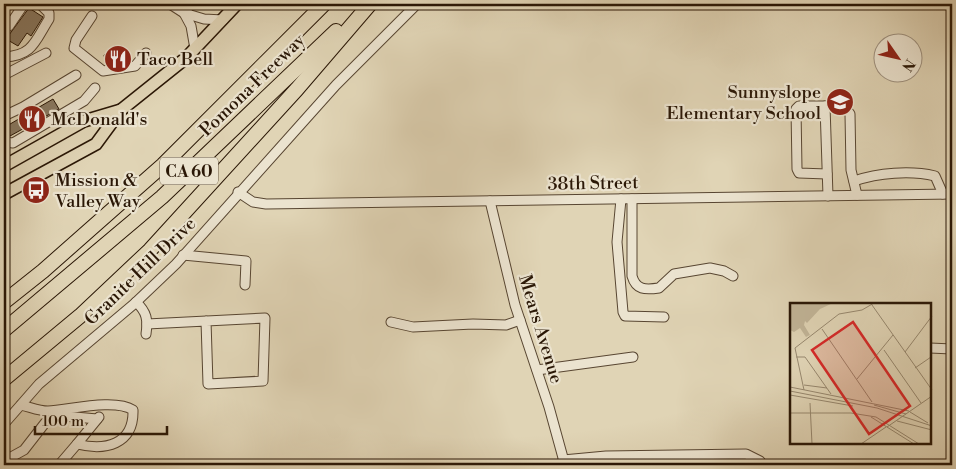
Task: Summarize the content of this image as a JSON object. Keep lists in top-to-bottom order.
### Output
{
  "streets": {
    "highway": ["Pomona Freeway", "CA 60"],
    "street": ["38th Street", "Granite Hill Drive", "Mears Avenue"]
  },
  "crossings": [
    ["38th Street", "Granite Hill Drive"],
    ["38th Street", "Mears Avenue"]
  ],
  "places": {
    "restaurant": ["Taco Bell", "McDonald's"],
    "school or university": ["Sunnyslope Elementary School"],
    "bus stop": ["Mission & Valley Way"]
  },
  "scale_bar": "100 m",
  "north": "bottom right"
}
